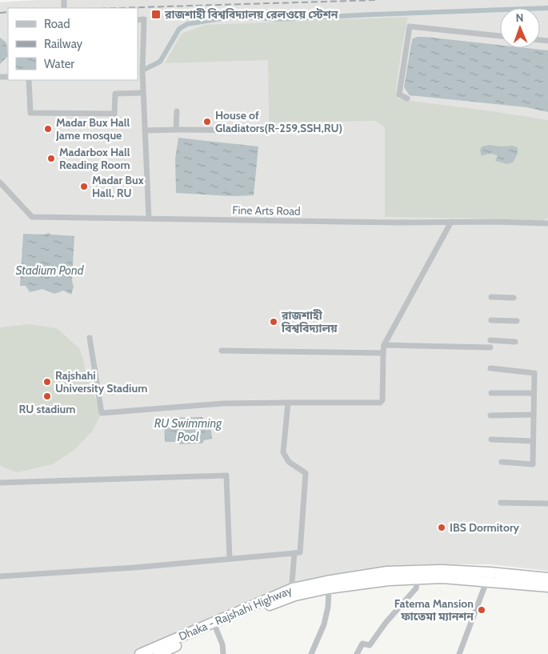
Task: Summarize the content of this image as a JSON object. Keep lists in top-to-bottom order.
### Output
{
  "streets": {
    "highway": ["Dhaka - Rajshahi Highway"],
    "street": ["Fine Arts Road"]
  },
  "water": ["Stadium Pond", "RU Swimming Pool"],
  "places": {
    "transit": ["রাজশাহী বিশ্ববিদ্যালয় রেলওয়ে স্টেশন"],
    "other": [
      "House of Gladiators(R-259,SSH,RU)",
      "Madar Bux Hall Jame mosque",
      "Madarbox Hall Reading Room",
      "Madar Bux Hall, RU",
      "রাজশাহী বিশ্ববিদ্যালয়",
      "Rajshahi University Stadium",
      "RU stadium",
      "IBS Dormitory",
      "Fatema Mansion ফাতেমা ম্যানশন"
    ]
  },
  "legend": ["Road", "Railway", "Water"],
  "north": "top"
}
